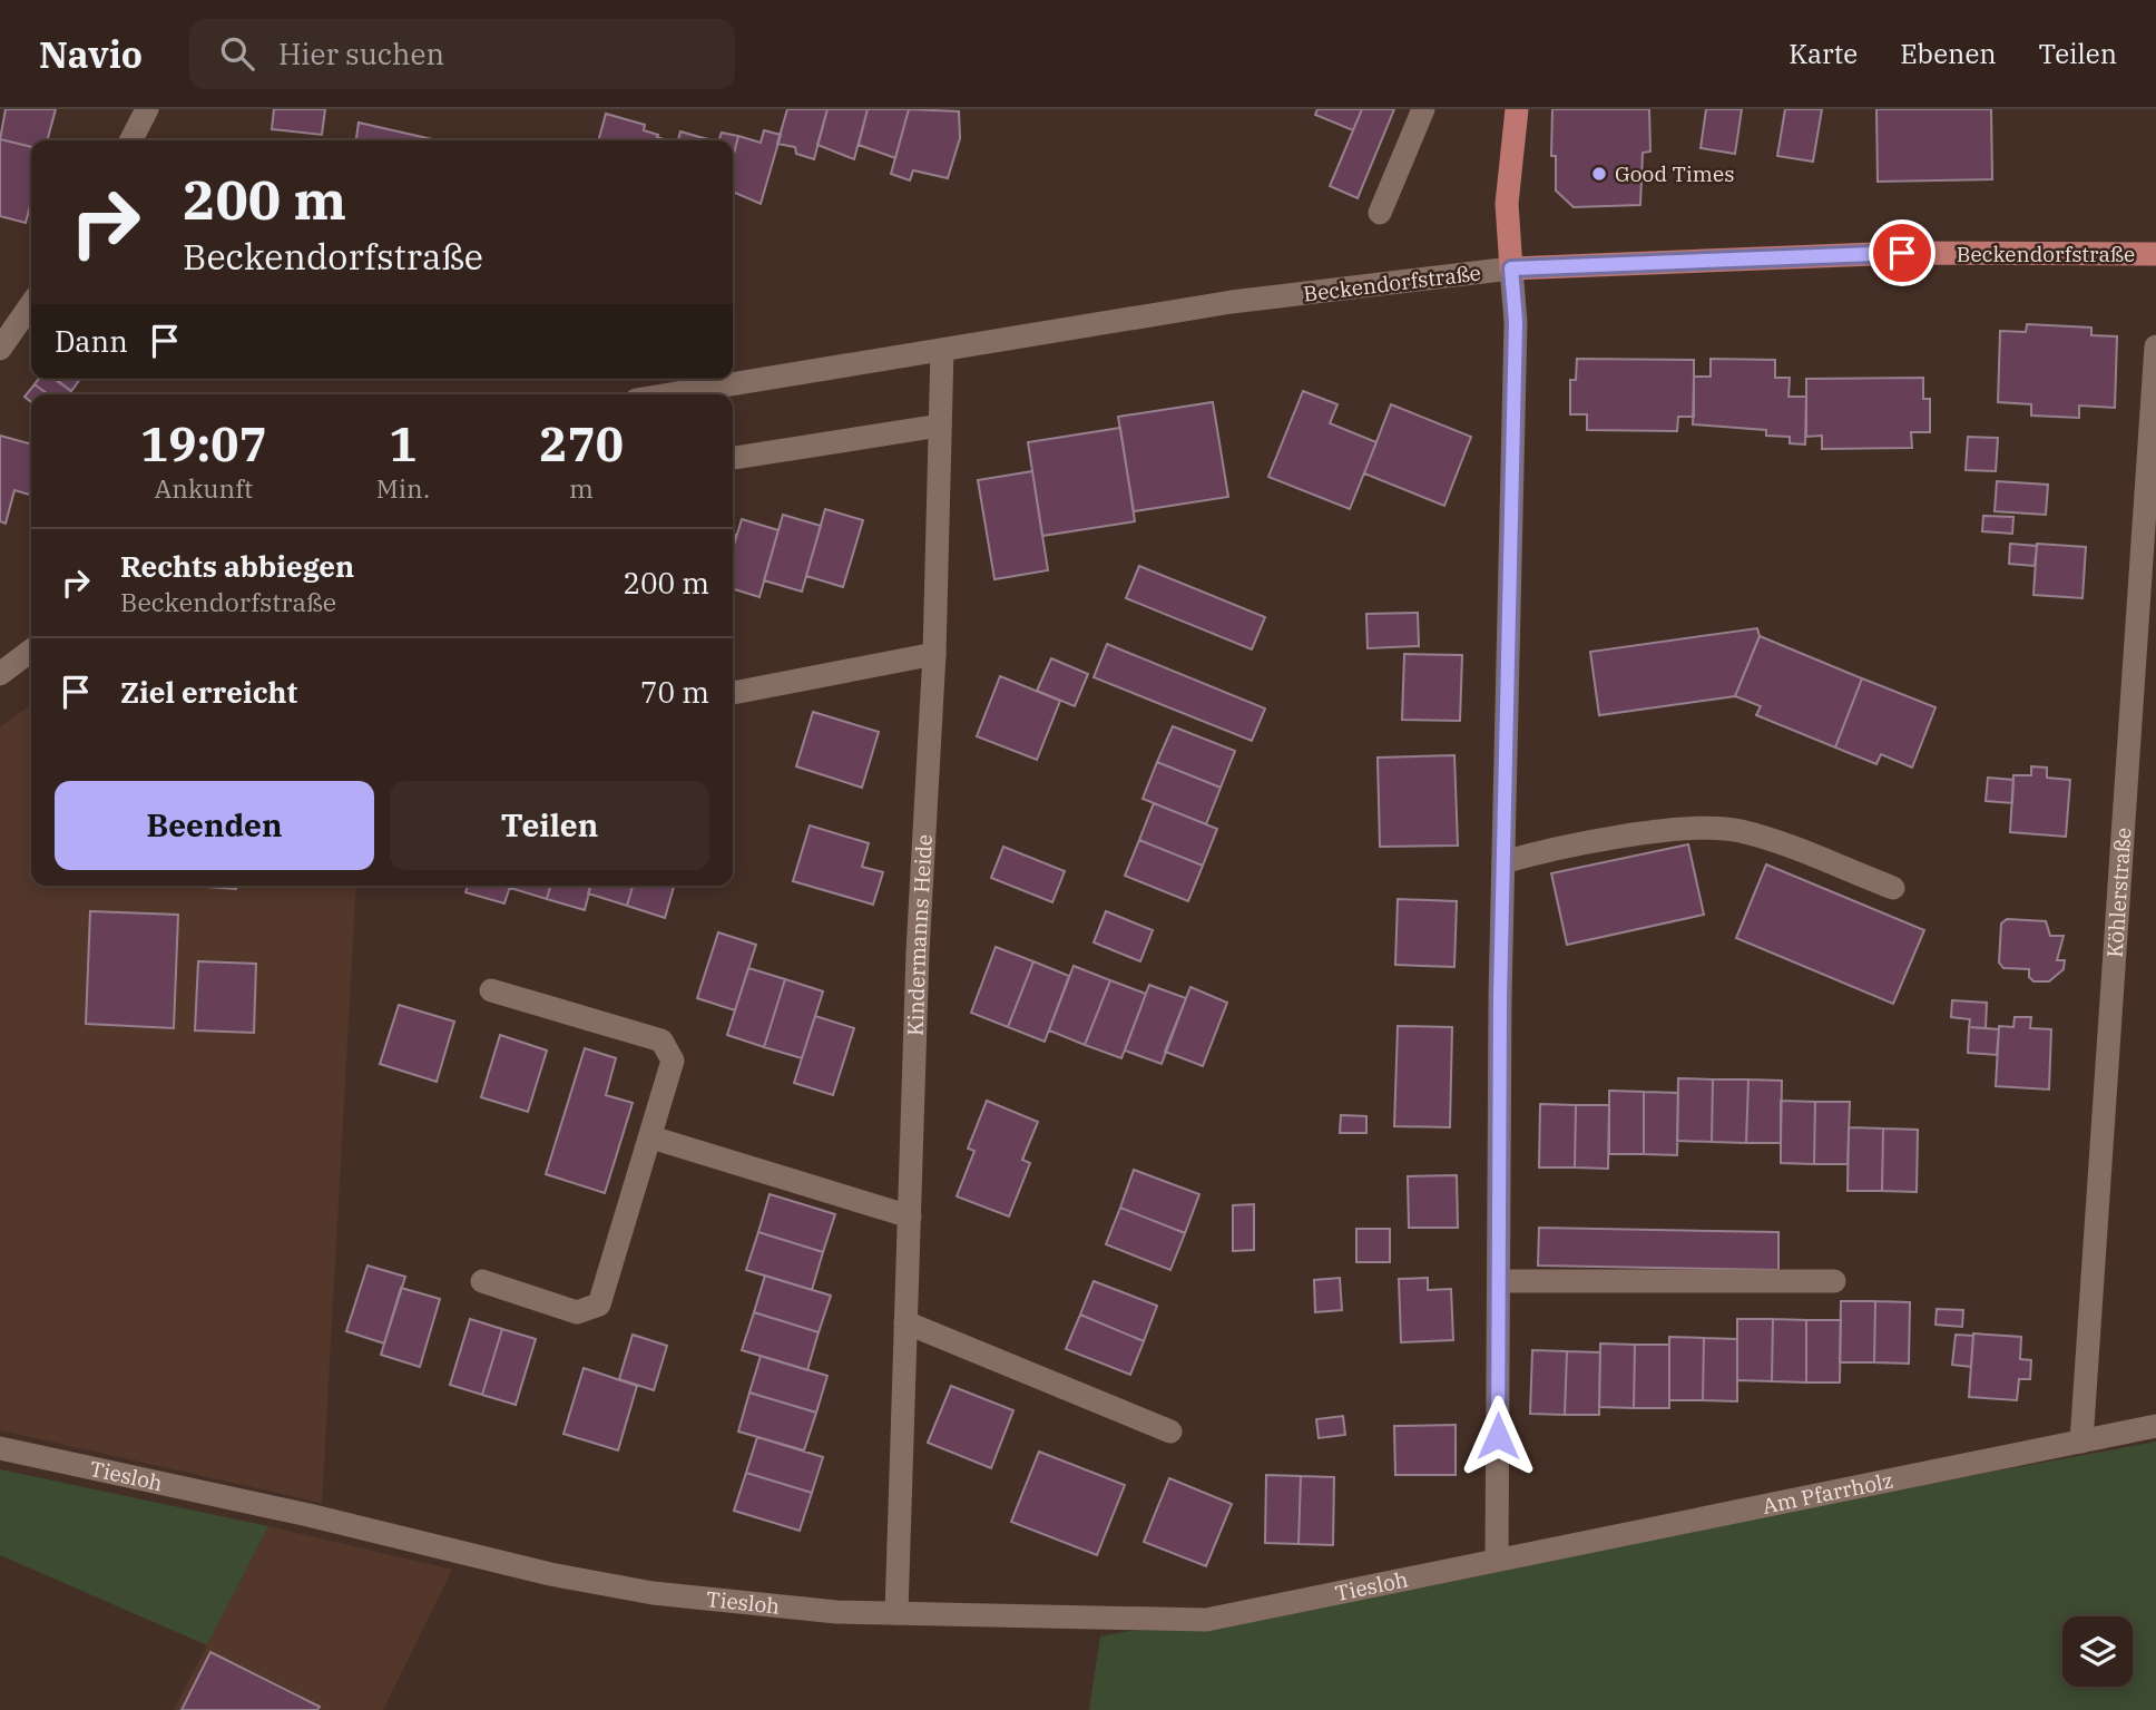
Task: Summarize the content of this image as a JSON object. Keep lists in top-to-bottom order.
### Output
{
  "streets": {
    "main road": ["Beckendorfstraße"],
    "street": [
      "Köhlerstraße",
      "Kindermanns Heide",
      "Tiesloh",
      "Am Pfarrholz"
    ]
  },
  "crossings": [
    ["Beckendorfstraße", "Kindermanns Heide"],
    ["Köhlerstraße", "Am Pfarrholz"],
    ["Kindermanns Heide", "Tiesloh"],
    ["Tiesloh", "Am Pfarrholz"]
  ],
  "places": ["Good Times"],
  "page": {
    "header": "Navio",
    "search": "Hier suchen",
    "nav": ["Karte", "Ebenen", "Teilen"],
    "turn": ["200 m", "Beckendorfstraße"],
    "then": "Dann",
    "eta": [
      "19:07",
      "Ankunft",
      "1",
      "Min.",
      "270",
      "m"
    ],
    "list": [
      {
        "name": "Rechts abbiegen",
        "note": "Beckendorfstraße",
        "value": "200 m"
      },
      {
        "name": "Ziel erreicht",
        "value": "70 m"
      }
    ],
    "buttons": ["Beenden", "Teilen"]
  }
}
